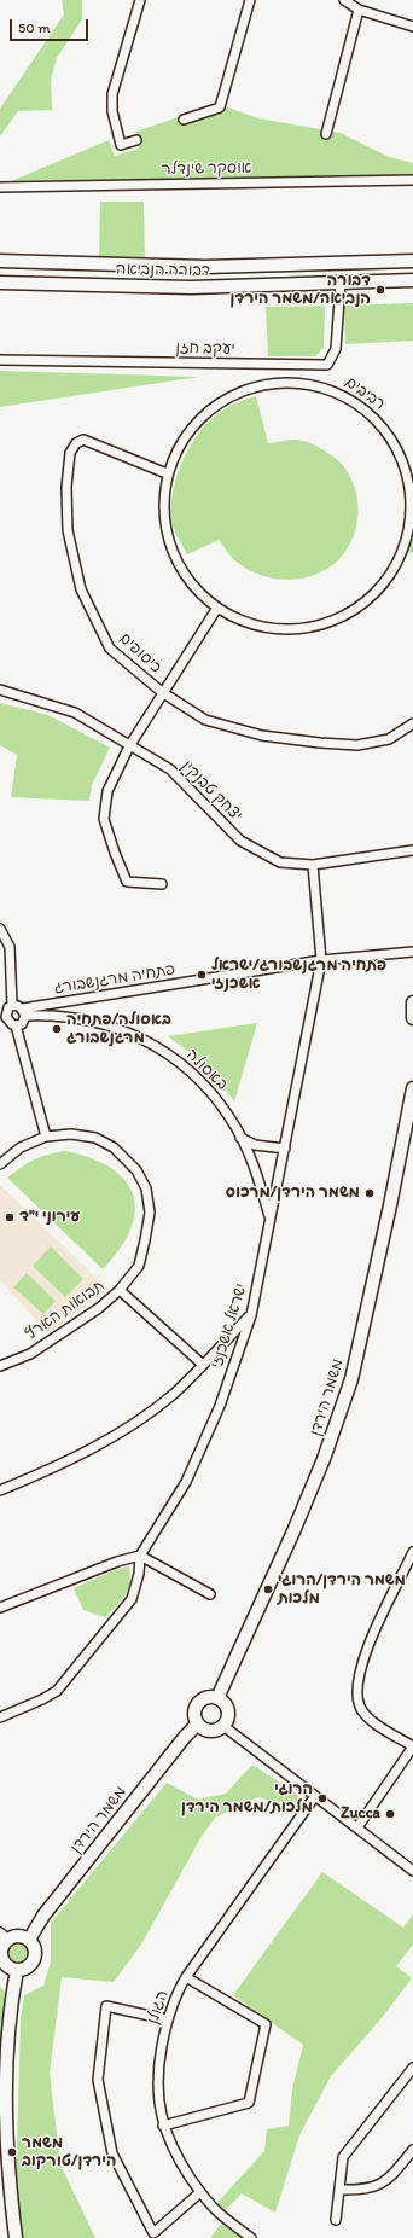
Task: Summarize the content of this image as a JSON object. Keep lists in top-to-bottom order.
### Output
{
  "streets": {
    "street": [
      "אוסקר שינדלר",
      "דבורה הנביאה",
      "יעקב חזן",
      "רביבים",
      "כיסופים",
      "יצחק טבנקין",
      "פתחיה מרגנשבורג",
      "באסולה",
      "תבואות הארץ",
      "ישראל אשכנזי",
      "משמר הירדן",
      "הגולן"
    ]
  },
  "crossings": [
    ["דבורה הנביאה", "יעקב חזן"],
    ["רביבים", "כיסופים"],
    ["יצחק טבנקין", "ישראל אשכנזי"],
    ["פתחיה מרגנשבורג", "באסולה"],
    ["פתחיה מרגנשבורג", "ישראל אשכנזי"],
    ["באסולה", "ישראל אשכנזי"]
  ],
  "places": [
    "דבורה הנביאה/משמר הירדן",
    "פתחיה מרגנשבורג/ישראל אשכנזי",
    "באסולה/פתחיה מרגנשבורג",
    "משמר הירדן/מרכוס",
    "עירוני י\"ד",
    "משמר הירדן/הרוגי מלכות",
    "הרוגי מלכות/משמר הירדן",
    "Zucca",
    "משמר הירדן/טורקוב"
  ],
  "scale_bar": "50 m"
}
